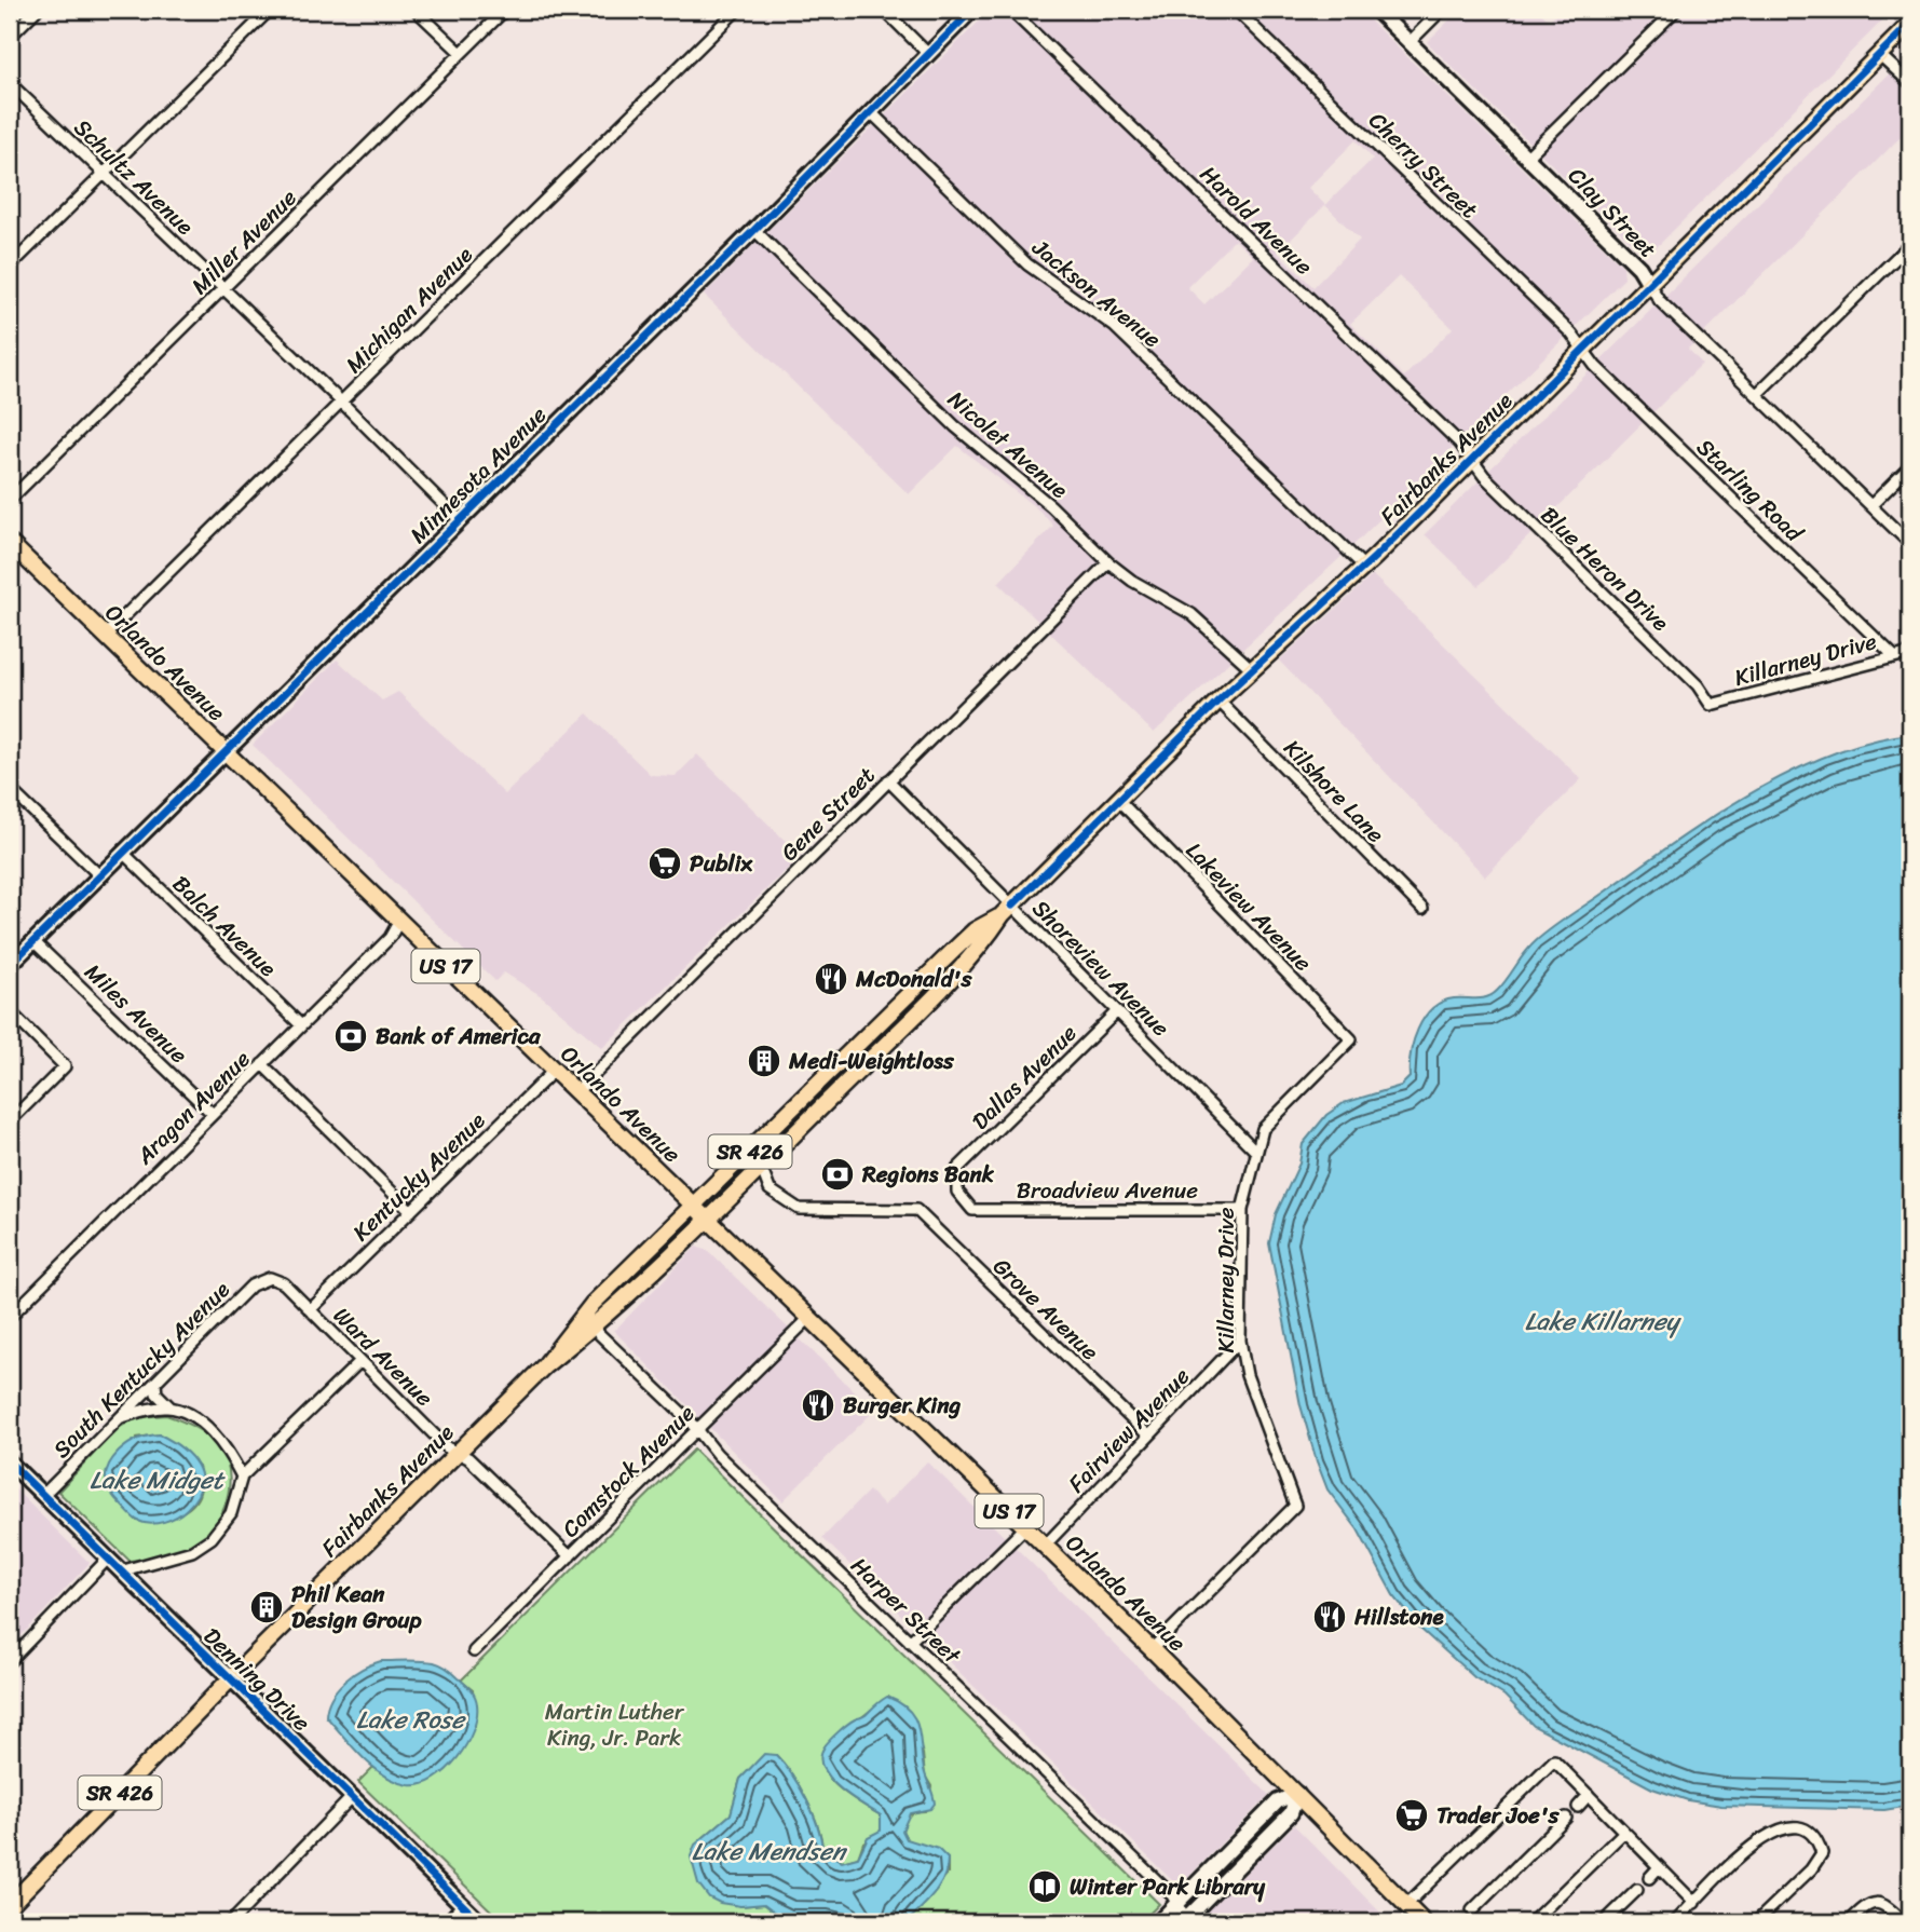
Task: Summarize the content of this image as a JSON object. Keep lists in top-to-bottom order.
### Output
{
  "streets": {
    "main road": [
      "Fairbanks Avenue",
      "Orlando Avenue",
      "US 17",
      "SR 426"
    ],
    "street": [
      "Cherry Street",
      "Schultz Avenue",
      "Clay Street",
      "Harold Avenue",
      "Miller Avenue",
      "Jackson Avenue",
      "Michigan Avenue",
      "Nicolet Avenue",
      "Minnesota Avenue",
      "Starling Road",
      "Blue Heron Drive",
      "Killarney Drive",
      "Kilshore Lane",
      "Gene Street",
      "Lakeview Avenue",
      "Balch Avenue",
      "Shoreview Avenue",
      "Miles Avenue",
      "Dallas Avenue",
      "Aragon Avenue",
      "Kentucky Avenue",
      "Broadview Avenue",
      "Grove Avenue",
      "Ward Avenue",
      "South Kentucky Avenue",
      "Fairview Avenue",
      "Comstock Avenue",
      "Harper Street",
      "Denning Drive"
    ]
  },
  "crossings": [
    ["Cherry Street", "Fairbanks Avenue"],
    ["Cherry Street", "Starling Road"],
    ["Schultz Avenue", "Miller Avenue"],
    ["Schultz Avenue", "Michigan Avenue"],
    ["Schultz Avenue", "Minnesota Avenue"],
    ["Clay Street", "Fairbanks Avenue"],
    ["Harold Avenue", "Fairbanks Avenue"],
    ["Harold Avenue", "Blue Heron Drive"],
    ["Jackson Avenue", "Fairbanks Avenue"],
    ["Jackson Avenue", "Minnesota Avenue"],
    ["Michigan Avenue", "Orlando Avenue"],
    ["Nicolet Avenue", "Fairbanks Avenue"],
    ["Nicolet Avenue", "Minnesota Avenue"],
    ["Nicolet Avenue", "Gene Street"],
    ["Fairbanks Avenue", "Starling Road"],
    ["Fairbanks Avenue", "Blue Heron Drive"],
    ["Fairbanks Avenue", "Orlando Avenue"],
    ["Fairbanks Avenue", "Kilshore Lane"],
    ["Fairbanks Avenue", "Lakeview Avenue"],
    ["Fairbanks Avenue", "Shoreview Avenue"],
    ["Fairbanks Avenue", "Grove Avenue"],
    ["Fairbanks Avenue", "Ward Avenue"],
    ["Fairbanks Avenue", "Harper Street"],
    ["Fairbanks Avenue", "Denning Drive"],
    ["Minnesota Avenue", "Orlando Avenue"],
    ["Minnesota Avenue", "Balch Avenue"],
    ["Minnesota Avenue", "Miles Avenue"],
    ["Starling Road", "Killarney Drive"],
    ["Blue Heron Drive", "Killarney Drive"],
    ["Killarney Drive", "Orlando Avenue"],
    ["Killarney Drive", "Lakeview Avenue"],
    ["Killarney Drive", "Shoreview Avenue"],
    ["Killarney Drive", "Broadview Avenue"],
    ["Killarney Drive", "Fairview Avenue"],
    ["Orlando Avenue", "Gene Street"],
    ["Orlando Avenue", "US 17"],
    ["Orlando Avenue", "Aragon Avenue"],
    ["Orlando Avenue", "Kentucky Avenue"],
    ["Orlando Avenue", "Fairview Avenue"],
    ["Orlando Avenue", "Comstock Avenue"],
    ["Gene Street", "Shoreview Avenue"],
    ["Balch Avenue", "Aragon Avenue"],
    ["Shoreview Avenue", "Dallas Avenue"],
    ["Miles Avenue", "Aragon Avenue"],
    ["Dallas Avenue", "Broadview Avenue"],
    ["Kentucky Avenue", "Ward Avenue"],
    ["Grove Avenue", "Fairview Avenue"],
    ["Ward Avenue", "South Kentucky Avenue"],
    ["Ward Avenue", "Comstock Avenue"],
    ["South Kentucky Avenue", "Denning Drive"],
    ["Comstock Avenue", "Harper Street"]
  ],
  "water": [
    "Lake Killarney",
    "Lake Midget",
    "Lake Rose",
    "Lake Mendsen"
  ],
  "parks": ["Martin Luther King, Jr. Park"],
  "places": {
    "supermarket": ["Publix", "Trader Joe's"],
    "restaurant": ["McDonald's", "Burger King", "Hillstone"],
    "bank": ["Bank of America", "Regions Bank"],
    "building": ["Medi-Weightloss", "Phil Kean Design Group"],
    "library": ["Winter Park Library"]
  }
}
